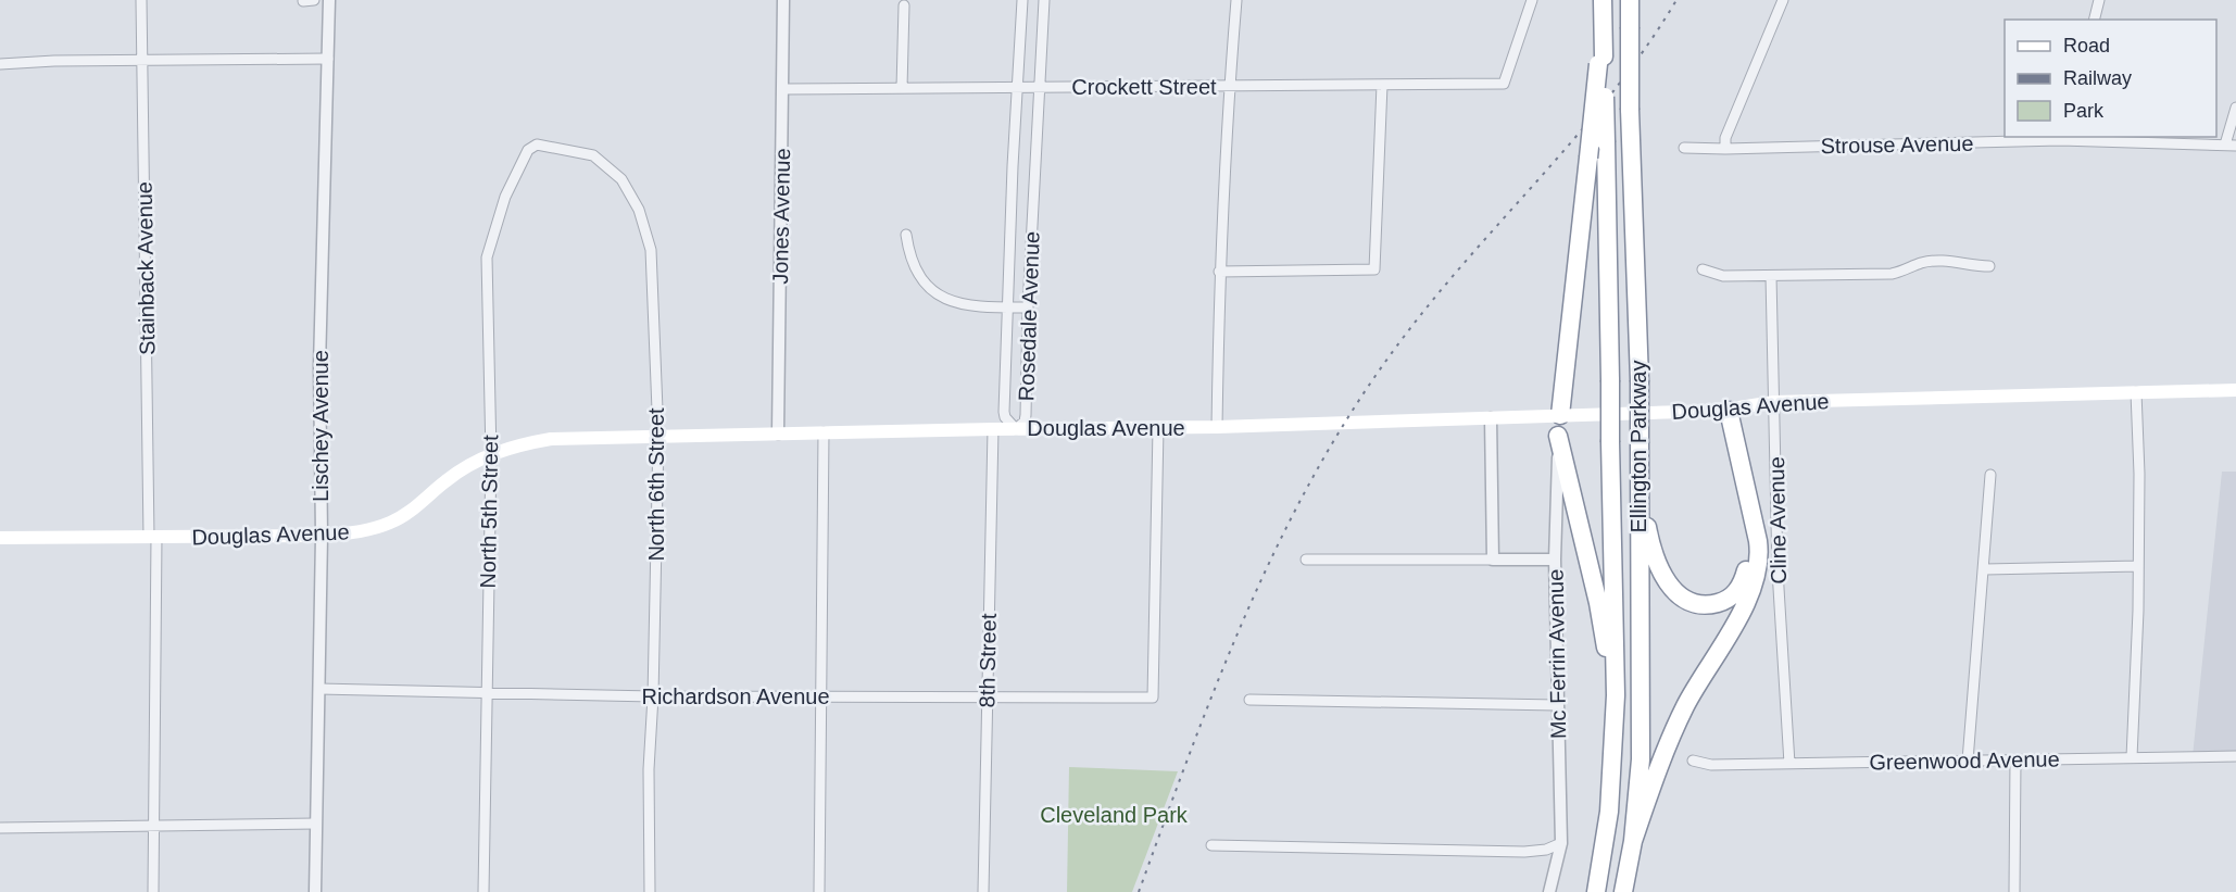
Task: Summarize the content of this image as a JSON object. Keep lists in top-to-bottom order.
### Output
{
  "streets": {
    "highway": ["Ellington Parkway"],
    "main road": ["Douglas Avenue", "Mc Ferrin Avenue"],
    "street": [
      "Crockett Street",
      "Strouse Avenue",
      "Jones Avenue",
      "Stainback Avenue",
      "Rosedale Avenue",
      "Lischey Avenue",
      "North 6th Street",
      "North 5th Street",
      "Cline Avenue",
      "8th Street",
      "Richardson Avenue",
      "Greenwood Avenue"
    ]
  },
  "crossings": [
    ["Crockett Street", "Jones Avenue"],
    ["Crockett Street", "Rosedale Avenue"],
    ["Jones Avenue", "Douglas Avenue"],
    ["Stainback Avenue", "Douglas Avenue"],
    ["Rosedale Avenue", "Douglas Avenue"],
    ["Douglas Avenue", "Lischey Avenue"],
    ["Douglas Avenue", "North 6th Street"],
    ["Douglas Avenue", "North 5th Street"],
    ["Douglas Avenue", "Cline Avenue"],
    ["Douglas Avenue", "Mc Ferrin Avenue"],
    ["Douglas Avenue", "8th Street"],
    ["Douglas Avenue", "Richardson Avenue"],
    ["Lischey Avenue", "Richardson Avenue"],
    ["North 6th Street", "North 5th Street"],
    ["North 6th Street", "Richardson Avenue"],
    ["North 5th Street", "Richardson Avenue"],
    ["Cline Avenue", "Greenwood Avenue"],
    ["8th Street", "Richardson Avenue"]
  ],
  "parks": ["Cleveland Park"],
  "legend": ["Road", "Railway", "Park"]
}
